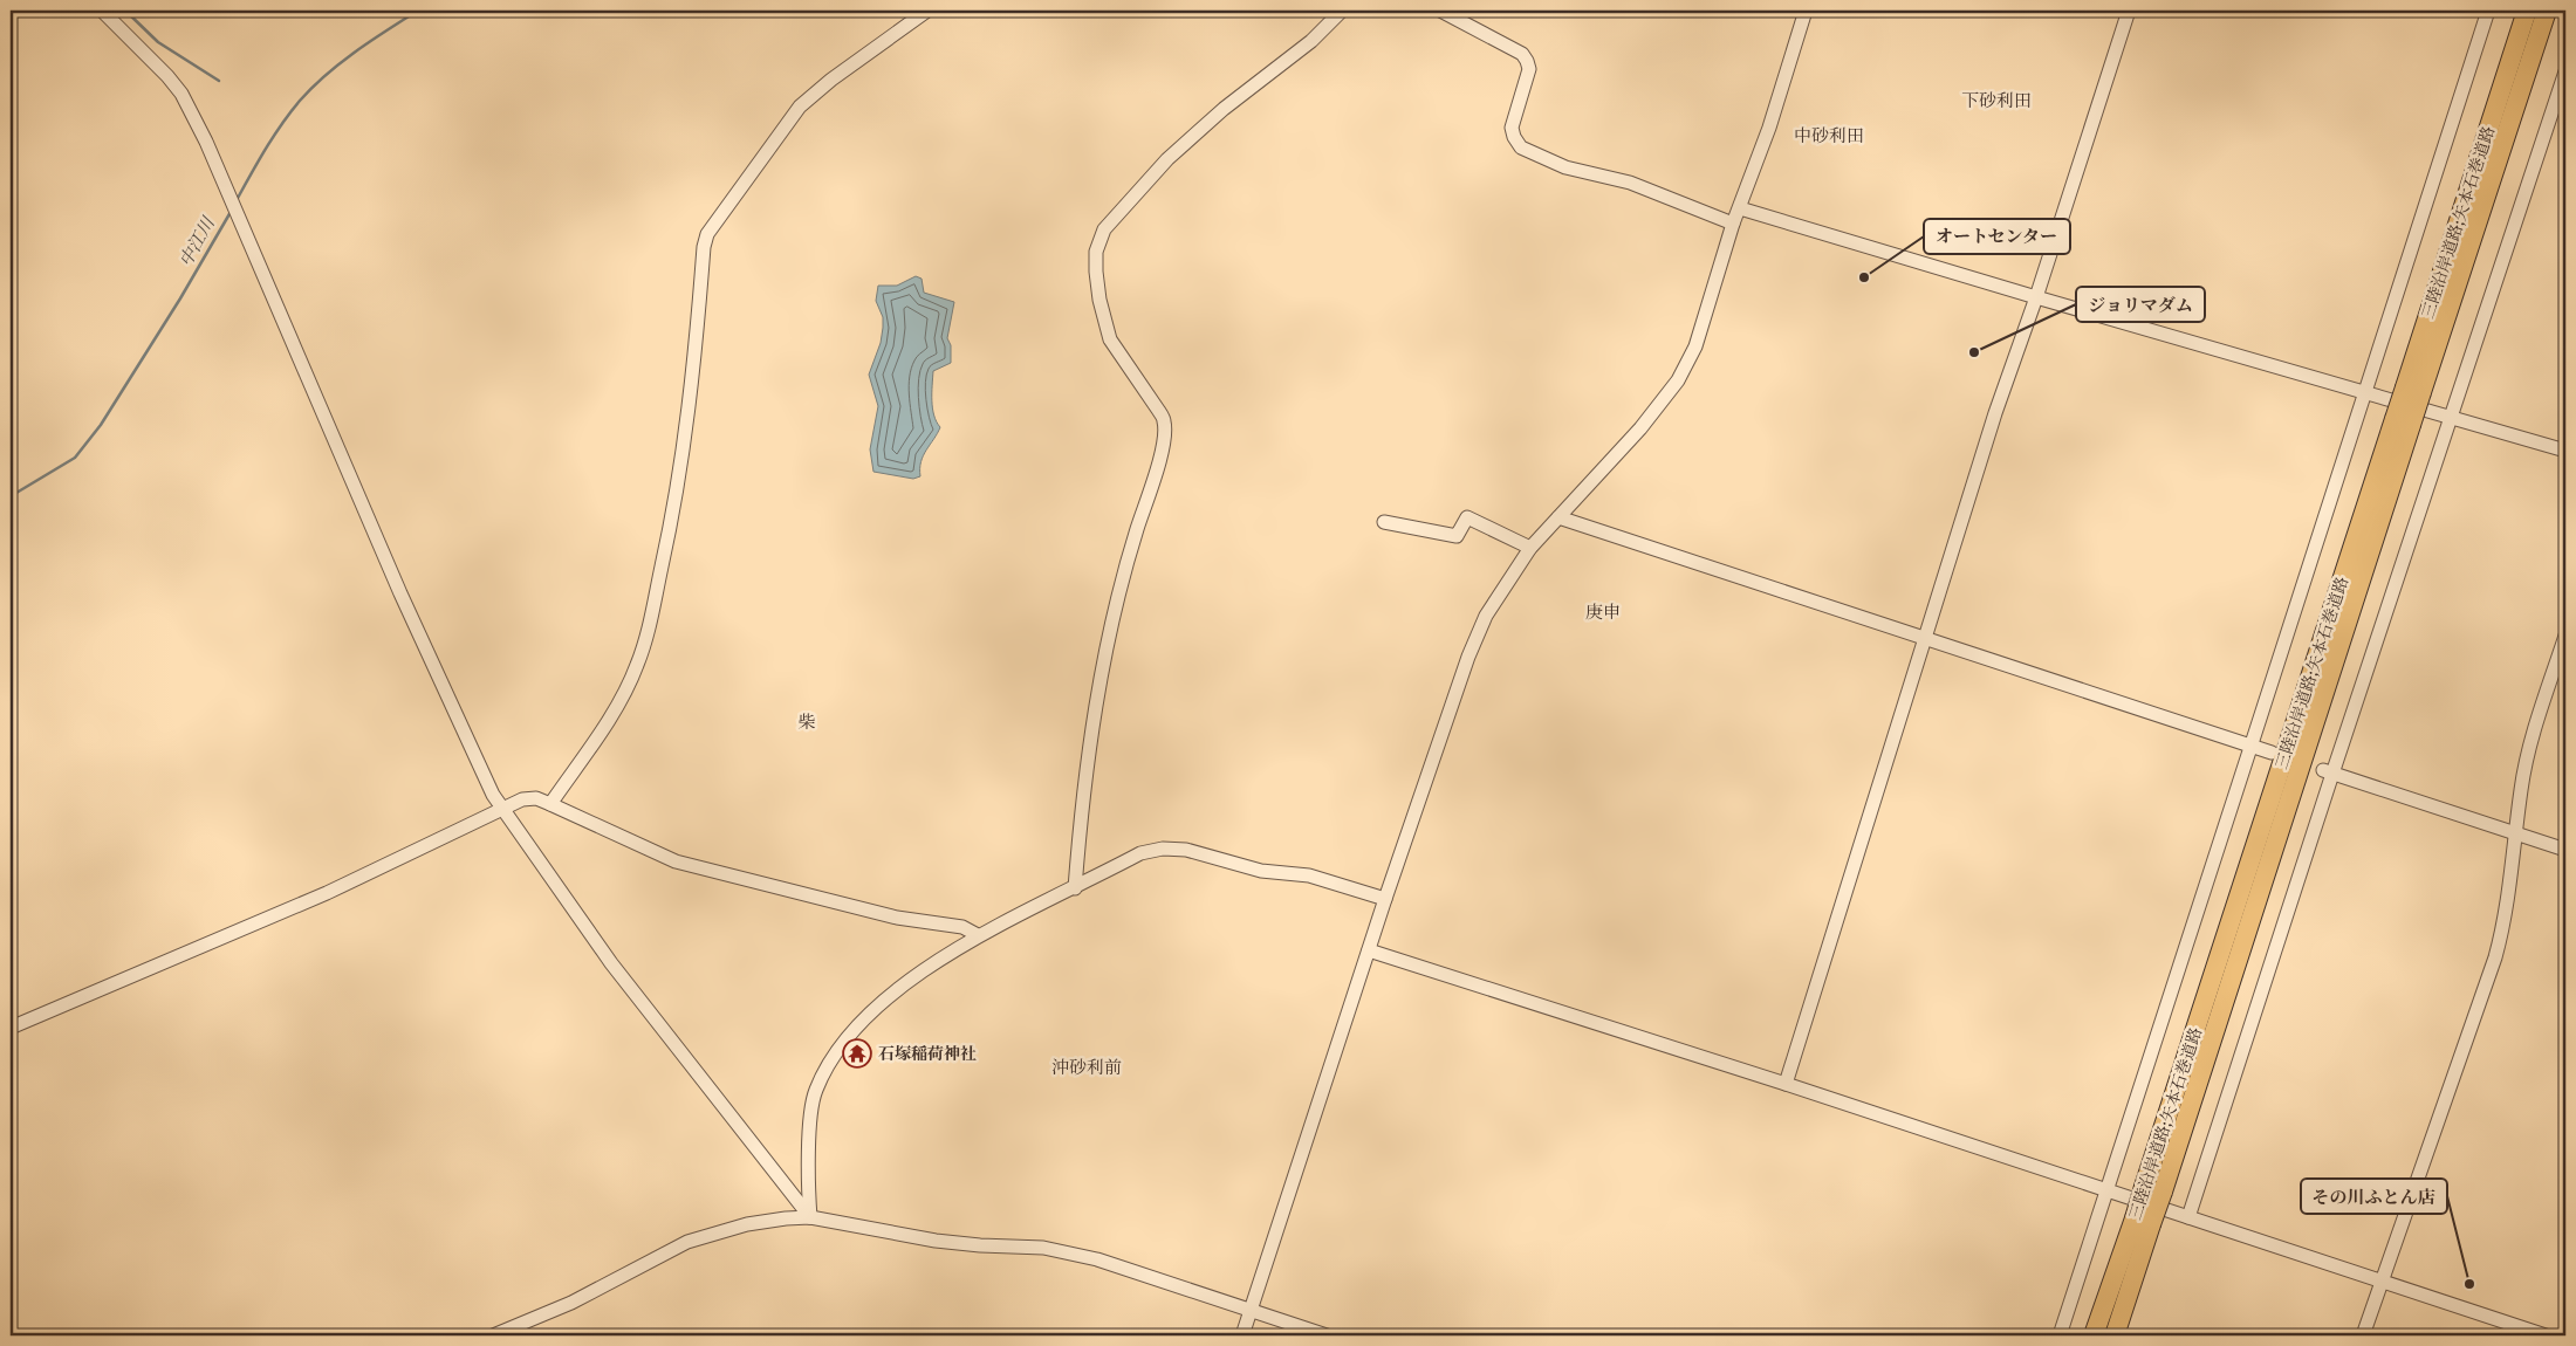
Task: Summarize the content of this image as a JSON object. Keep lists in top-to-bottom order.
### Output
{
  "streets": {
    "highway": ["三陸沿岸道路;矢本石巻道路"]
  },
  "districts": [
    "下砂利田",
    "中砂利田",
    "庚申",
    "柴",
    "沖砂利前"
  ],
  "water": ["中江川"],
  "places": {
    "other": ["オートセンター", "ジョリマダム", "その川ふとん店"],
    "temple": ["石塚稲荷神社"]
  }
}
